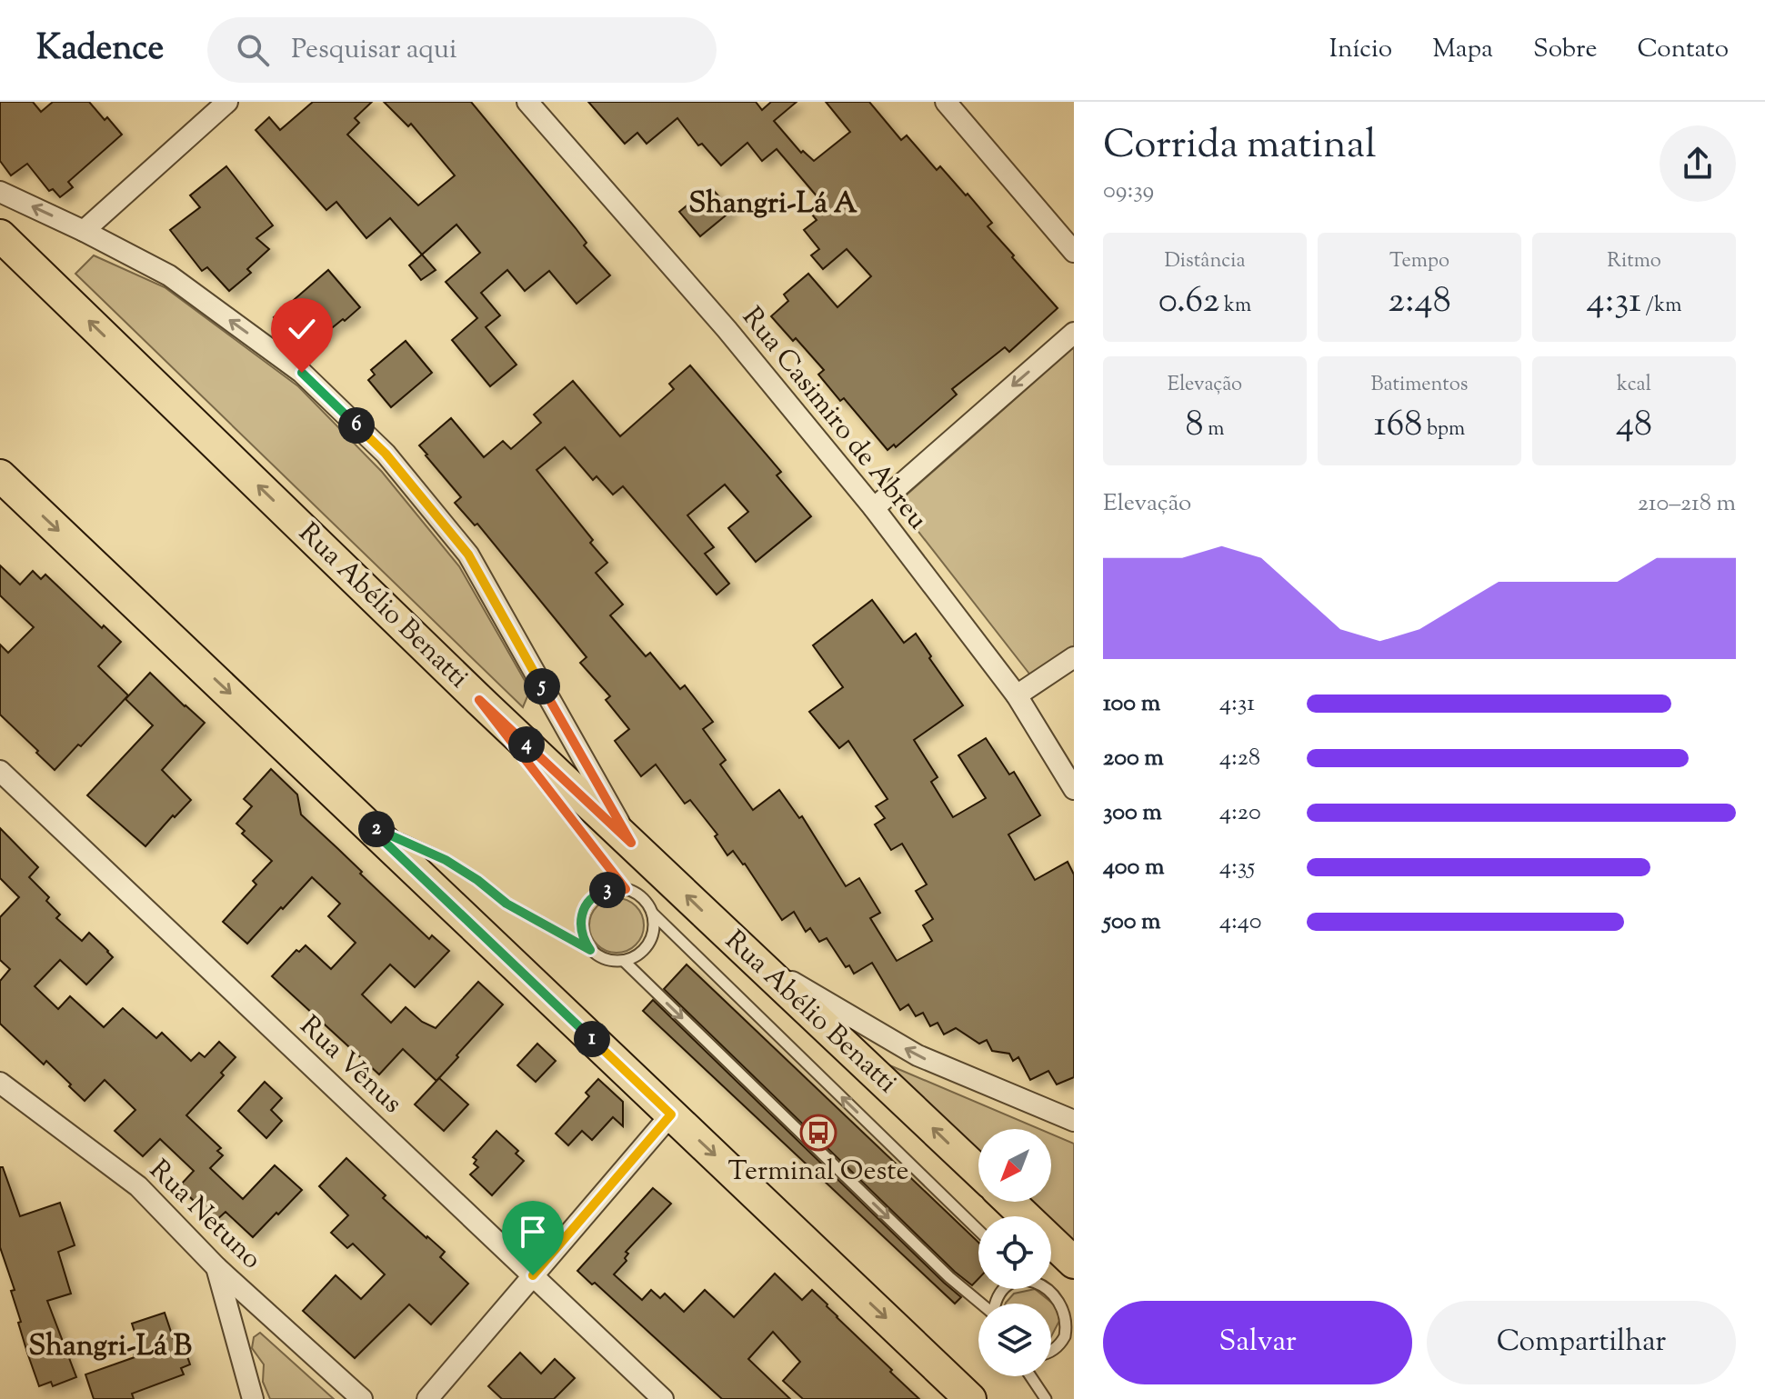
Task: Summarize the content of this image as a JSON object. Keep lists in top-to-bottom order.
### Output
{
  "streets": {
    "main road": ["Rua Abélio Benatti"],
    "street": ["Rua Casimiro de Abreu", "Rua Vênus", "Rua Netuno"]
  },
  "districts": ["Shangri-Lá A", "Shangri-Lá B"],
  "places": {
    "bus stop": ["Terminal Oeste"]
  },
  "north": "bottom left",
  "page": {
    "header": "Kadence",
    "search": "Pesquisar aqui",
    "nav": [
      "Início",
      "Mapa",
      "Sobre",
      "Contato"
    ],
    "heading": ["Corrida matinal", "09:39"],
    "stats": [
      ["Distância", "0.62 km"],
      ["Tempo", "2:48"],
      ["Ritmo", "4:31 /km"],
      ["Elevação", "8 m"],
      ["Batimentos", "168 bpm"],
      ["kcal", "48"]
    ],
    "pins": [
      "6",
      "5",
      "4",
      "2",
      "3",
      "1"
    ],
    "chart": ["Elevação", "210–218 m"],
    "list": [
      {
        "name": "100 m",
        "note": "4:31"
      },
      {
        "name": "200 m",
        "note": "4:28"
      },
      {
        "name": "300 m",
        "note": "4:20"
      },
      {
        "name": "400 m",
        "note": "4:35"
      },
      {
        "name": "500 m",
        "note": "4:40"
      }
    ],
    "buttons": ["Salvar", "Compartilhar"]
  }
}
